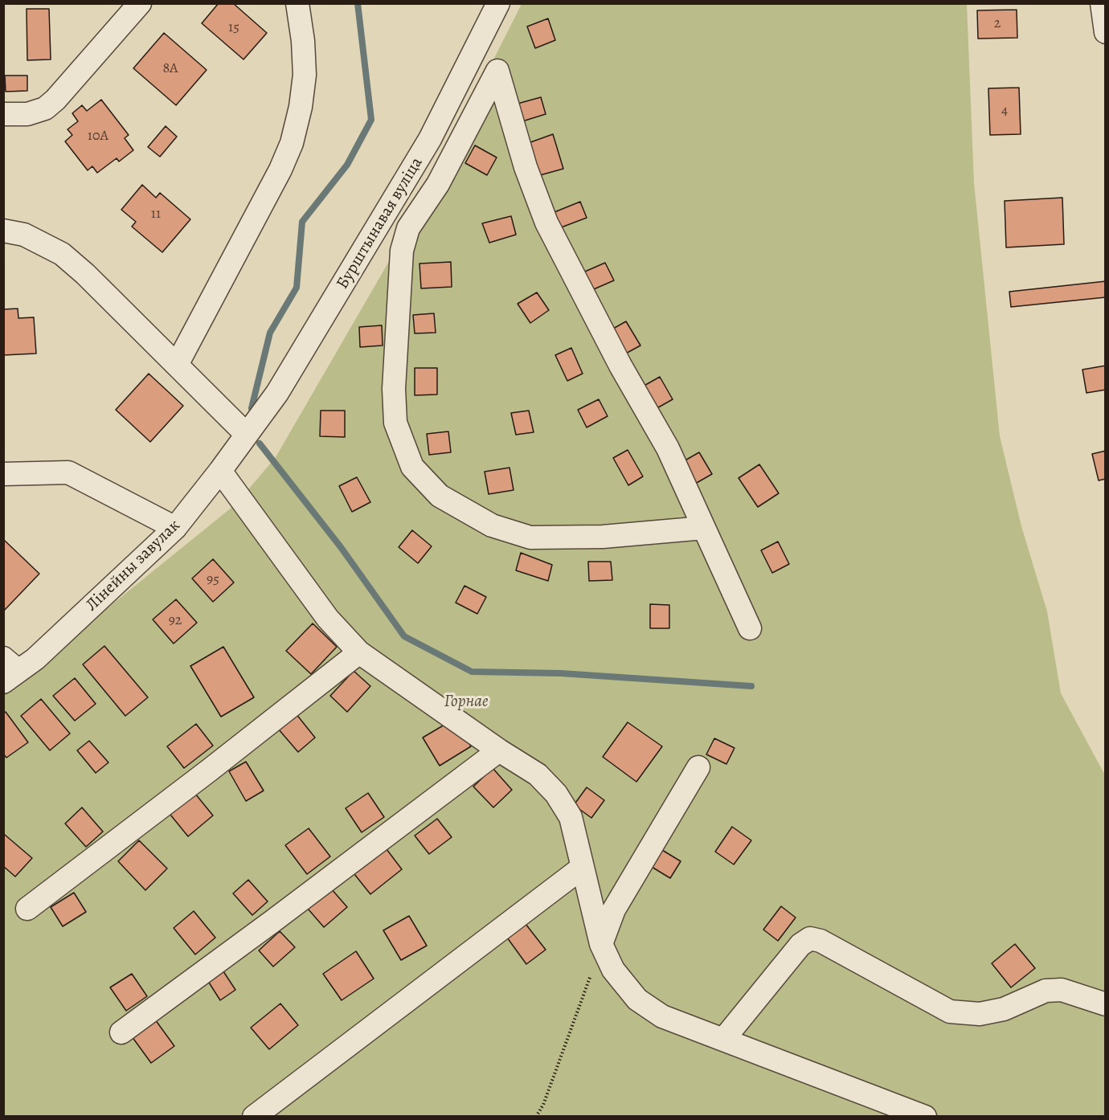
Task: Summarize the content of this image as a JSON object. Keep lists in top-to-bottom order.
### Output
{
  "streets": {
    "street": ["Бурштынавая вуліца", "Лінейны завулак"]
  },
  "crossings": [
    ["Бурштынавая вуліца", "Лінейны завулак"]
  ],
  "parks": ["Горнае"],
  "house_numbers": [
    "2",
    "15",
    "8А",
    "4",
    "10А",
    "11",
    "95",
    "92"
  ]
}
